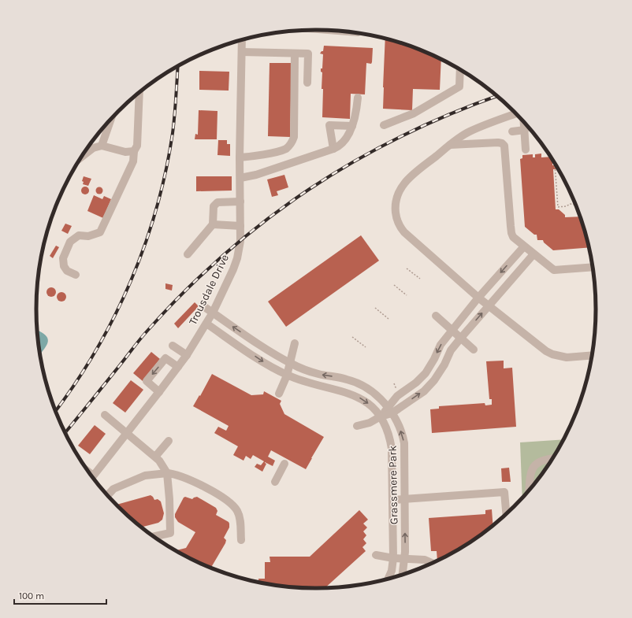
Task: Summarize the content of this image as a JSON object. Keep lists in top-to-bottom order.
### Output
{
  "streets": {
    "street": ["Trousdale Drive", "Grassmere Park"]
  },
  "crossings": [
    ["Trousdale Drive", "Grassmere Park"]
  ],
  "scale_bar": "100 m"
}
